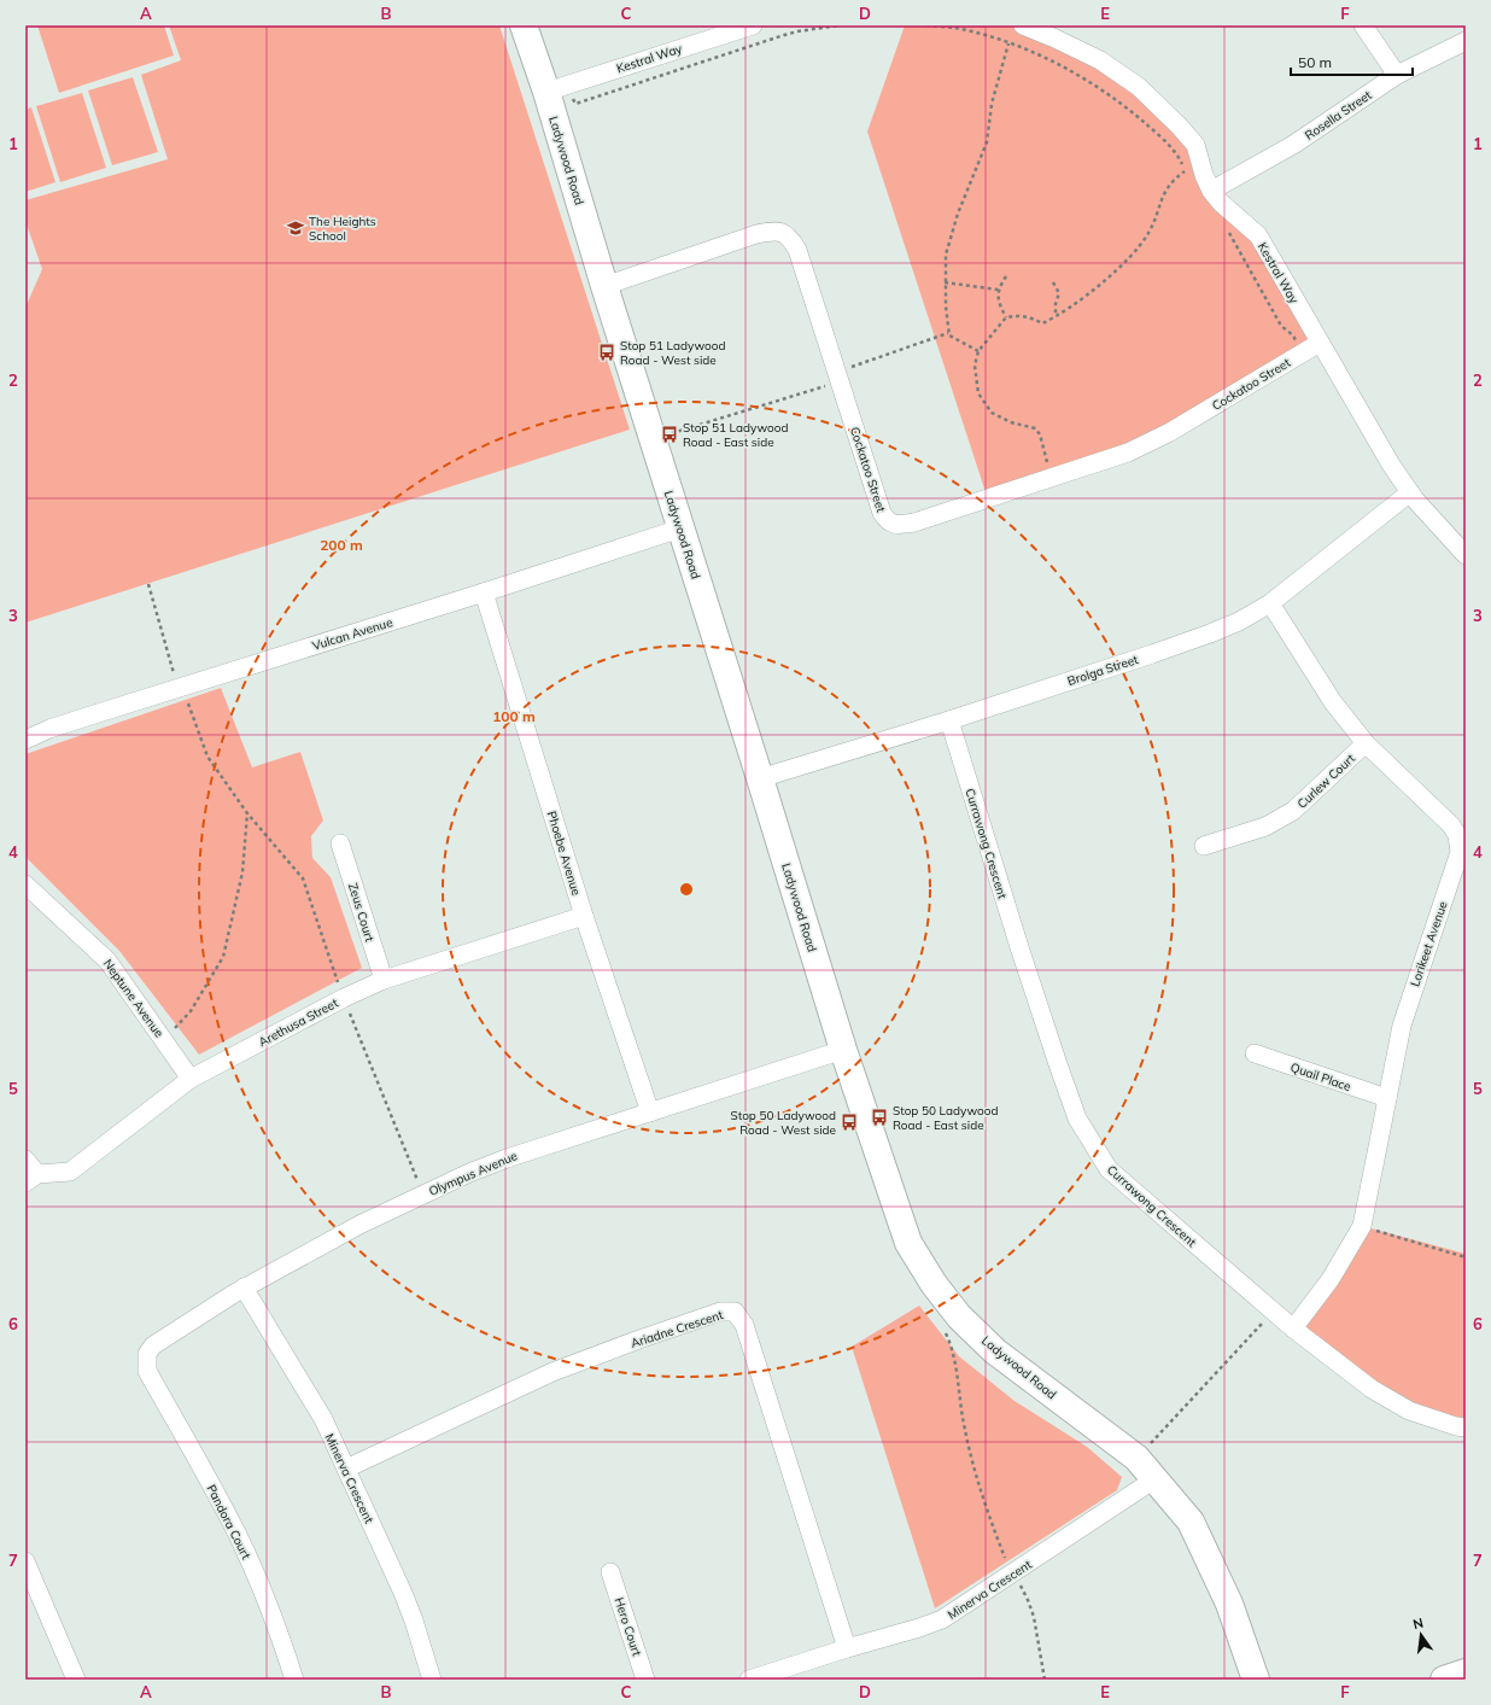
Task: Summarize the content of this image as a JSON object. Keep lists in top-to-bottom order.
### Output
{
  "streets": {
    "street": [
      "Kestral Way",
      "Rosella Street",
      "Ladywood Road",
      "Cockatoo Street",
      "Vulcan Avenue",
      "Brolga Street",
      "Curlew Court",
      "Currawong Crescent",
      "Phoebe Avenue",
      "Zeus Court",
      "Lorikeet Avenue",
      "Neptune Avenue",
      "Arethusa Street",
      "Quail Place",
      "Olympus Avenue",
      "Ariadne Crescent",
      "Minerva Crescent",
      "Pandora Court",
      "Hero Court"
    ]
  },
  "crossings": [
    ["Kestral Way", "Rosella Street"],
    ["Kestral Way", "Ladywood Road"],
    ["Kestral Way", "Cockatoo Street"],
    ["Kestral Way", "Brolga Street"],
    ["Ladywood Road", "Cockatoo Street"],
    ["Ladywood Road", "Vulcan Avenue"],
    ["Ladywood Road", "Brolga Street"],
    ["Ladywood Road", "Olympus Avenue"],
    ["Ladywood Road", "Minerva Crescent"],
    ["Vulcan Avenue", "Phoebe Avenue"],
    ["Brolga Street", "Currawong Crescent"],
    ["Brolga Street", "Lorikeet Avenue"],
    ["Curlew Court", "Lorikeet Avenue"],
    ["Currawong Crescent", "Lorikeet Avenue"],
    ["Phoebe Avenue", "Arethusa Street"],
    ["Phoebe Avenue", "Olympus Avenue"],
    ["Zeus Court", "Arethusa Street"],
    ["Lorikeet Avenue", "Quail Place"],
    ["Neptune Avenue", "Arethusa Street"],
    ["Olympus Avenue", "Minerva Crescent"],
    ["Olympus Avenue", "Pandora Court"],
    ["Ariadne Crescent", "Minerva Crescent"]
  ],
  "places": {
    "school or university": ["The Heights School"],
    "bus stop": [
      "Stop 51 Ladywood Road - West side",
      "Stop 51 Ladywood Road - East side",
      "Stop 50 Ladywood Road - East side",
      "Stop 50 Ladywood Road - West side"
    ]
  },
  "scale_bar": "50 m",
  "north": "top",
  "grid": {
    "columns": [
      "A",
      "B",
      "C",
      "D",
      "E",
      "F"
    ],
    "rows": [
      "1",
      "2",
      "3",
      "4",
      "5",
      "6",
      "7"
    ]
  },
  "rings": ["200 m", "100 m"]
}
